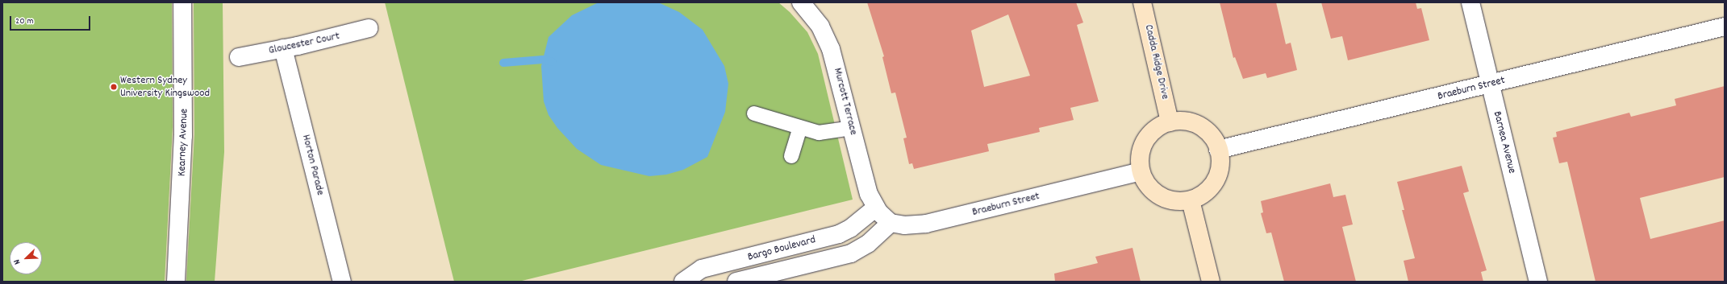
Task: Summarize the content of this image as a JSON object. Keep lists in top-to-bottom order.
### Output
{
  "streets": {
    "street": [
      "Gloucester Court",
      "Cadda Ridge Drive",
      "Braeburn Street",
      "Murcott Terrace",
      "Kearney Avenue",
      "Barnea Avenue",
      "Horton Parade",
      "Bargo Boulevard"
    ]
  },
  "crossings": [
    ["Gloucester Court", "Horton Parade"],
    ["Cadda Ridge Drive", "Braeburn Street"],
    ["Braeburn Street", "Barnea Avenue"],
    ["Braeburn Street", "Bargo Boulevard"],
    ["Murcott Terrace", "Bargo Boulevard"]
  ],
  "places": ["Western Sydney University Kingswood"],
  "scale_bar": "20 m",
  "north": "bottom left"
}
